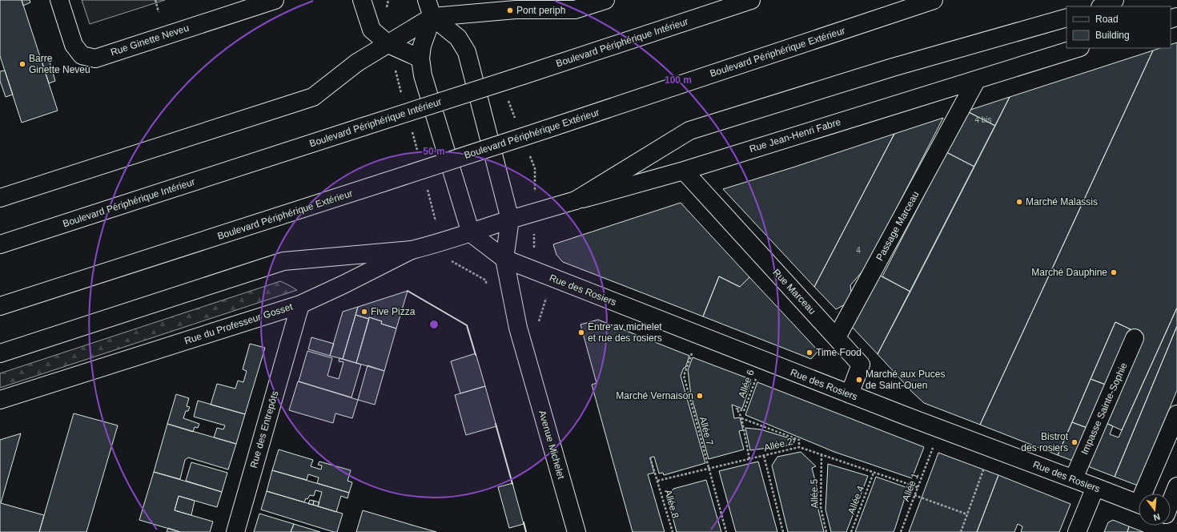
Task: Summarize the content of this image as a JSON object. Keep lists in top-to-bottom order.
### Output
{
  "streets": {
    "main road": [
      "Rue Ginette Neveu",
      "Boulevard Périphérique Intérieur",
      "Boulevard Périphérique Extérieur",
      "Rue Jean-Henri Fabre",
      "Passage Marceau",
      "Rue des Rosiers",
      "Rue Marceau",
      "Rue du Professeur Gosset",
      "Impasse Sainte-Sophie",
      "Rue des Entrepôts",
      "Avenue Michelet"
    ],
    "path": [
      "Allée 6",
      "Allée 7",
      "Allée 2",
      "Allée 1",
      "Allée 5",
      "Allée 4",
      "Allée 8"
    ]
  },
  "crossings": [
    ["Rue Jean-Henri Fabre", "Passage Marceau"],
    ["Rue Jean-Henri Fabre", "Rue des Rosiers"],
    ["Rue Jean-Henri Fabre", "Rue Marceau"],
    ["Rue Jean-Henri Fabre", "Rue du Professeur Gosset"],
    ["Rue Jean-Henri Fabre", "Avenue Michelet"],
    ["Passage Marceau", "Rue Marceau"],
    ["Rue des Rosiers", "Rue Marceau"],
    ["Rue des Rosiers", "Rue du Professeur Gosset"],
    ["Rue des Rosiers", "Allée 6"],
    ["Rue des Rosiers", "Impasse Sainte-Sophie"],
    ["Rue des Rosiers", "Allée 7"],
    ["Rue des Rosiers", "Avenue Michelet"],
    ["Rue du Professeur Gosset", "Rue des Entrepôts"],
    ["Allée 6", "Allée 2"],
    ["Allée 7", "Allée 2"],
    ["Allée 2", "Allée 1"],
    ["Allée 2", "Allée 5"],
    ["Allée 2", "Allée 4"],
    ["Allée 2", "Allée 8"]
  ],
  "places": [
    "Pont periph",
    "Barre Ginette Neveu",
    "Marché Malassis",
    "Marché Dauphine",
    "Five Pizza",
    "Entre av michelet et rue des rosiers",
    "Time Food",
    "Marché aux Puces de Saint-Ouen",
    "Marché Vernaison",
    "Bistrot des rosiers"
  ],
  "house_numbers": ["4 bis", "4"],
  "legend": ["Road", "Building"],
  "north": "bottom",
  "rings": ["100 m", "50 m"]
}
